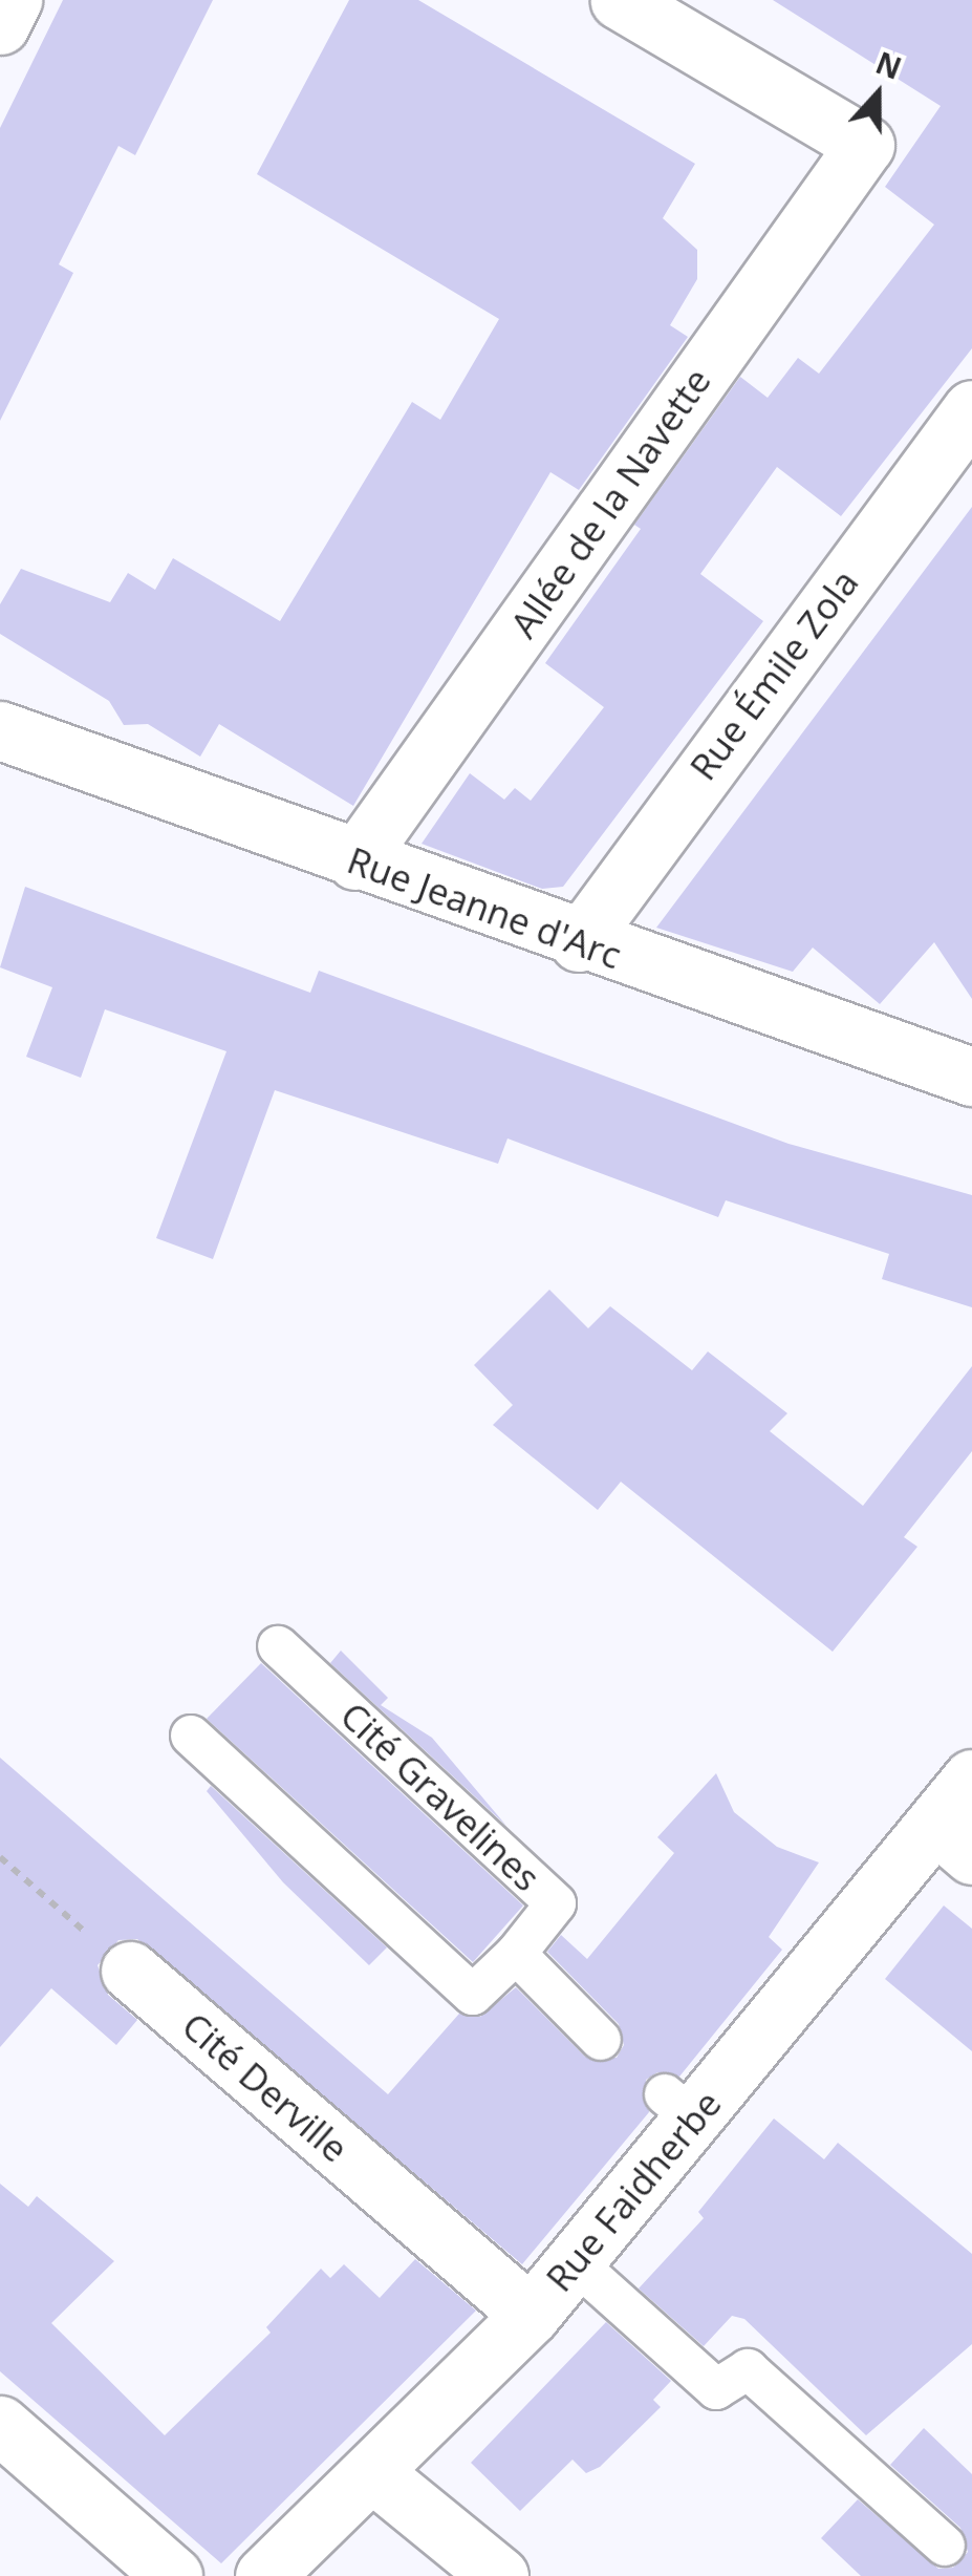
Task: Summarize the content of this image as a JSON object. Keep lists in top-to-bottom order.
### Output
{
  "streets": {
    "street": [
      "Allée de la Navette",
      "Rue Émile Zola",
      "Rue Jeanne d'Arc",
      "Cité Derville",
      "Rue Faidherbe"
    ],
    "lane": ["Cité Gravelines"]
  },
  "crossings": [
    ["Allée de la Navette", "Rue Jeanne d'Arc"],
    ["Rue Émile Zola", "Rue Jeanne d'Arc"],
    ["Cité Derville", "Rue Faidherbe"]
  ],
  "north": "top"
}
